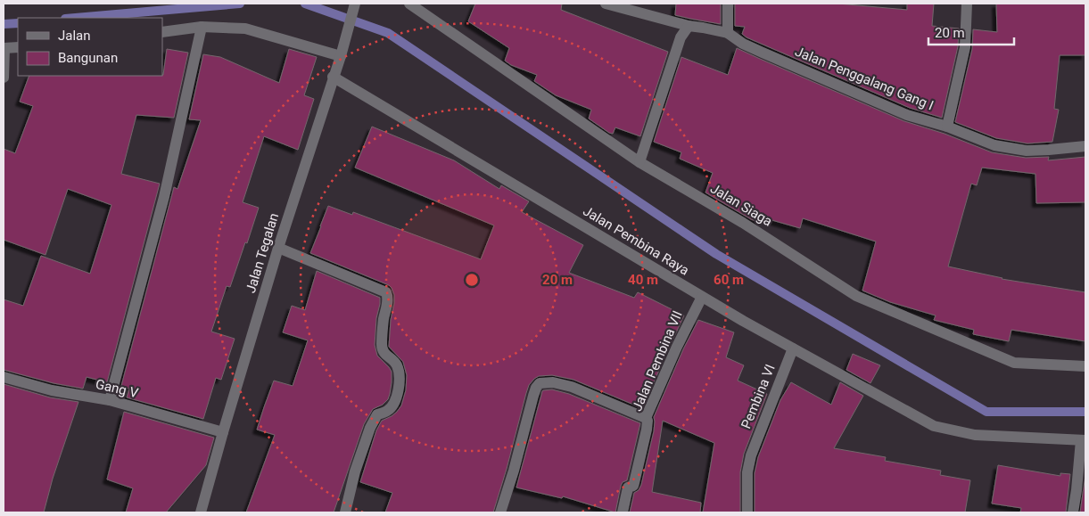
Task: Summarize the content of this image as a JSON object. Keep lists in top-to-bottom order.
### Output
{
  "streets": {
    "street": [
      "Jalan Penggalang Gang I",
      "Jalan Siaga",
      "Jalan Pembina Raya",
      "Jalan Tegalan",
      "Jalan Pembina VII",
      "Gang V",
      "Pembina VI"
    ]
  },
  "crossings": [
    ["Jalan Pembina Raya", "Jalan Tegalan"],
    ["Jalan Pembina Raya", "Jalan Pembina VII"],
    ["Jalan Pembina Raya", "Pembina VI"],
    ["Jalan Tegalan", "Gang V"]
  ],
  "legend": ["Jalan", "Bangunan"],
  "scale_bar": "20 m",
  "rings": ["20 m", "40 m", "60 m"]
}
